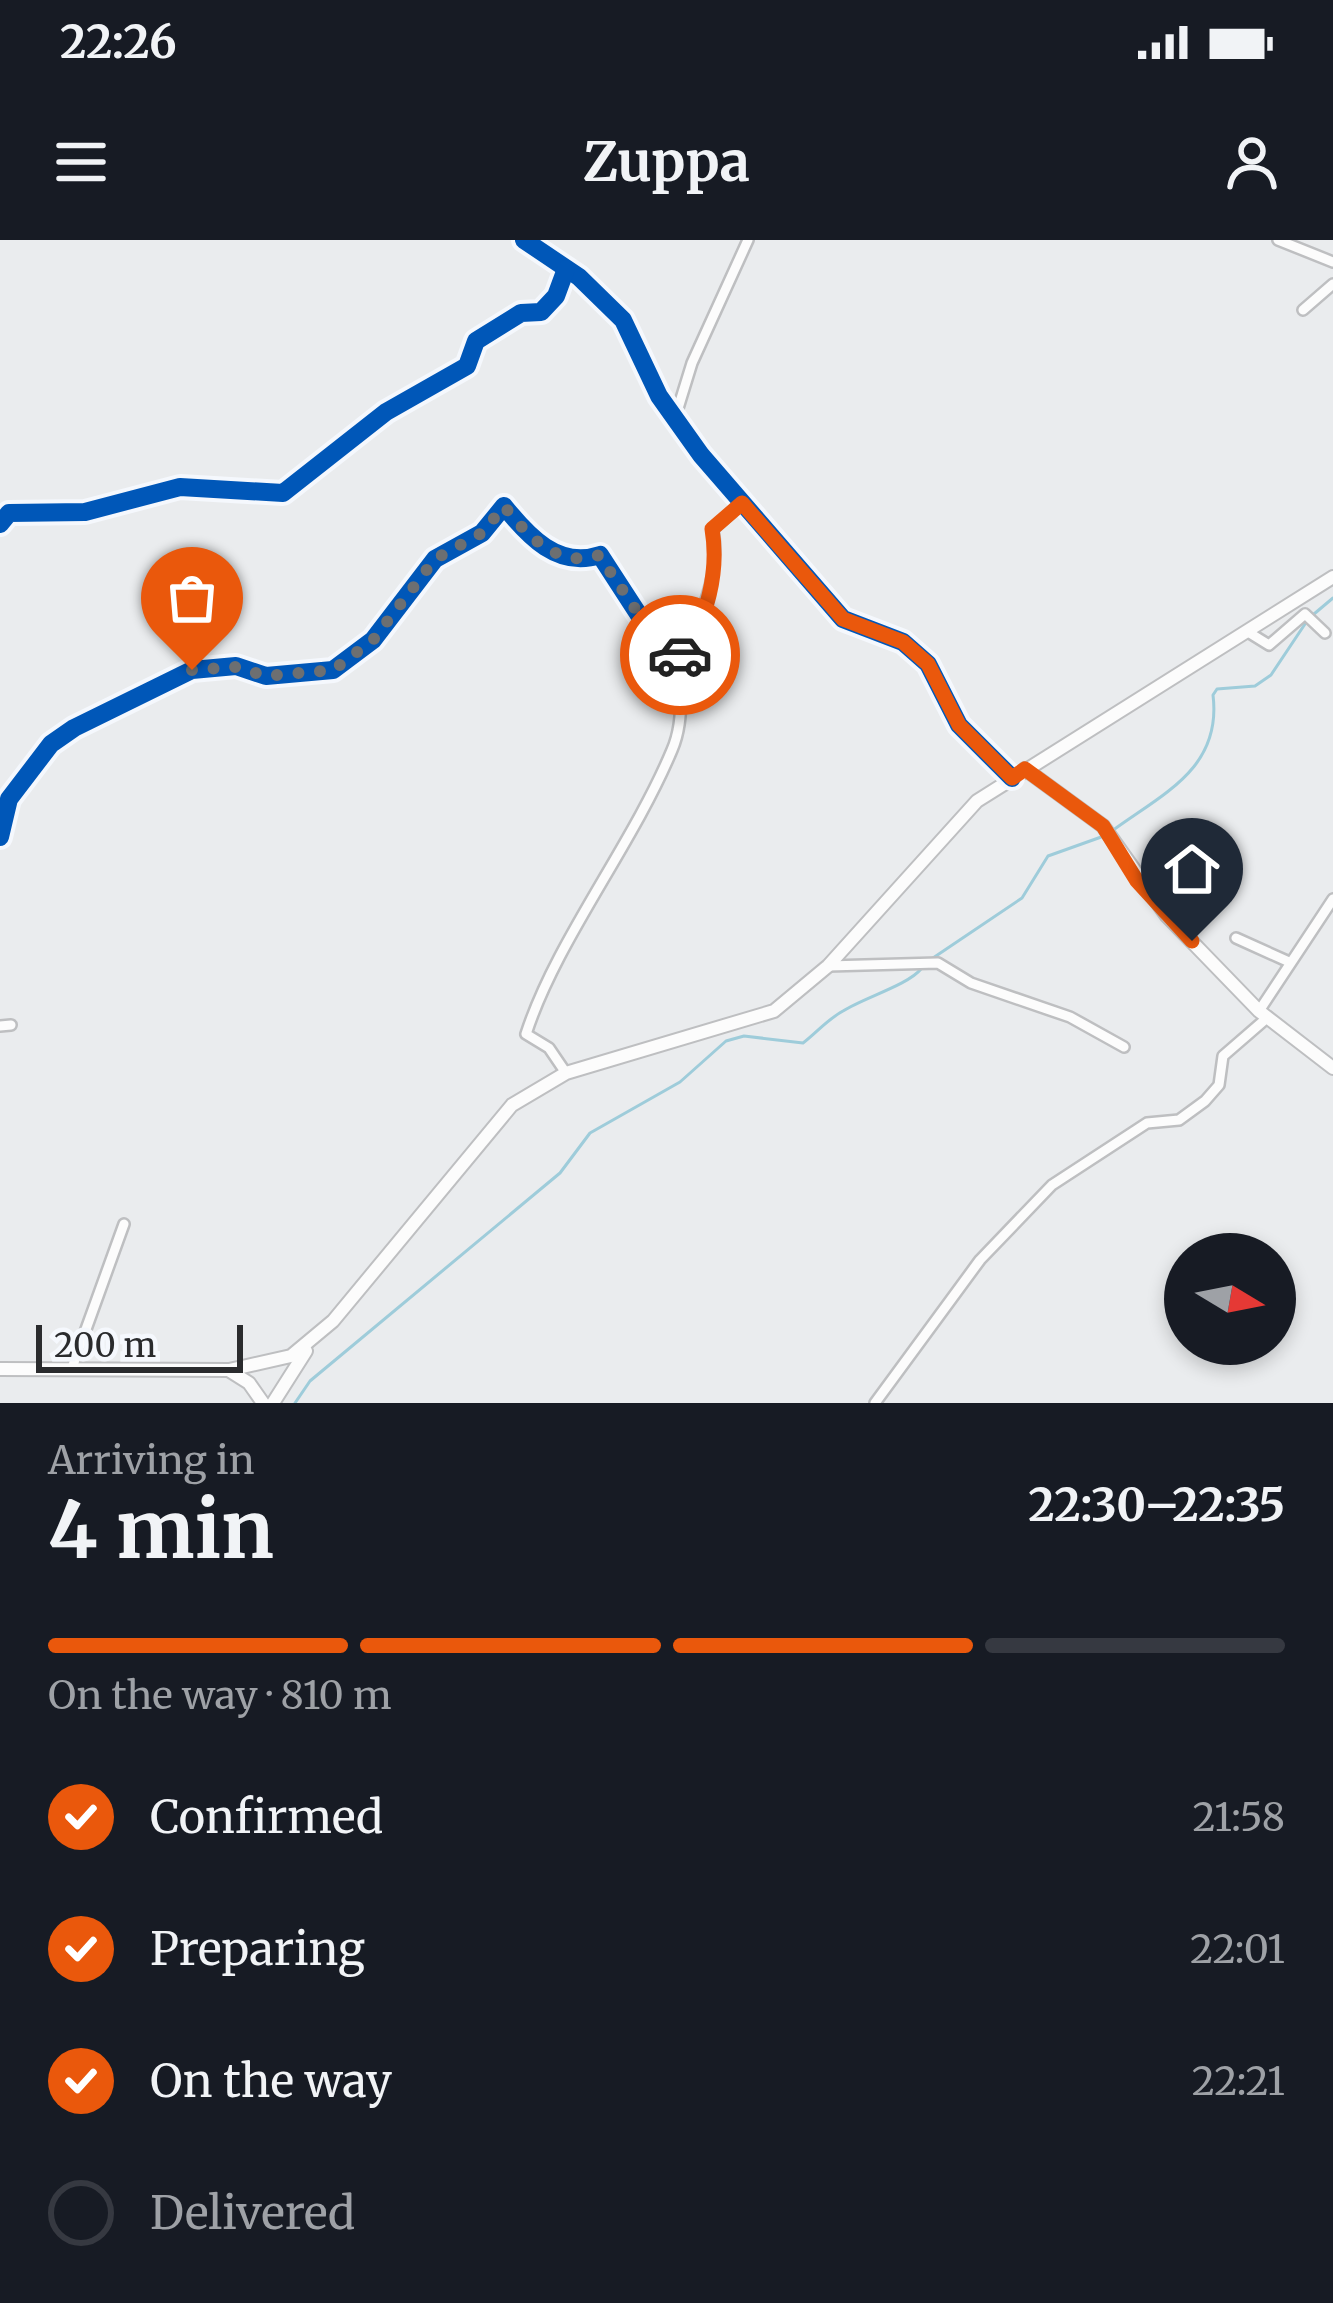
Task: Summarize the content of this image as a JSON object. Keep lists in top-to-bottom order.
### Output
{
  "scale_bar": "200 m",
  "north": "right",
  "page": {
    "status": "22:26",
    "header": "Zuppa",
    "scale": "200 m",
    "heading": ["4 min", "Arriving in", "22:30–22:35"],
    "bar": "On the way · 810 m",
    "list": [
      ["Confirmed", "21:58"],
      ["Preparing", "22:01"],
      ["On the way", "22:21"],
      "Delivered"
    ]
  }
}
